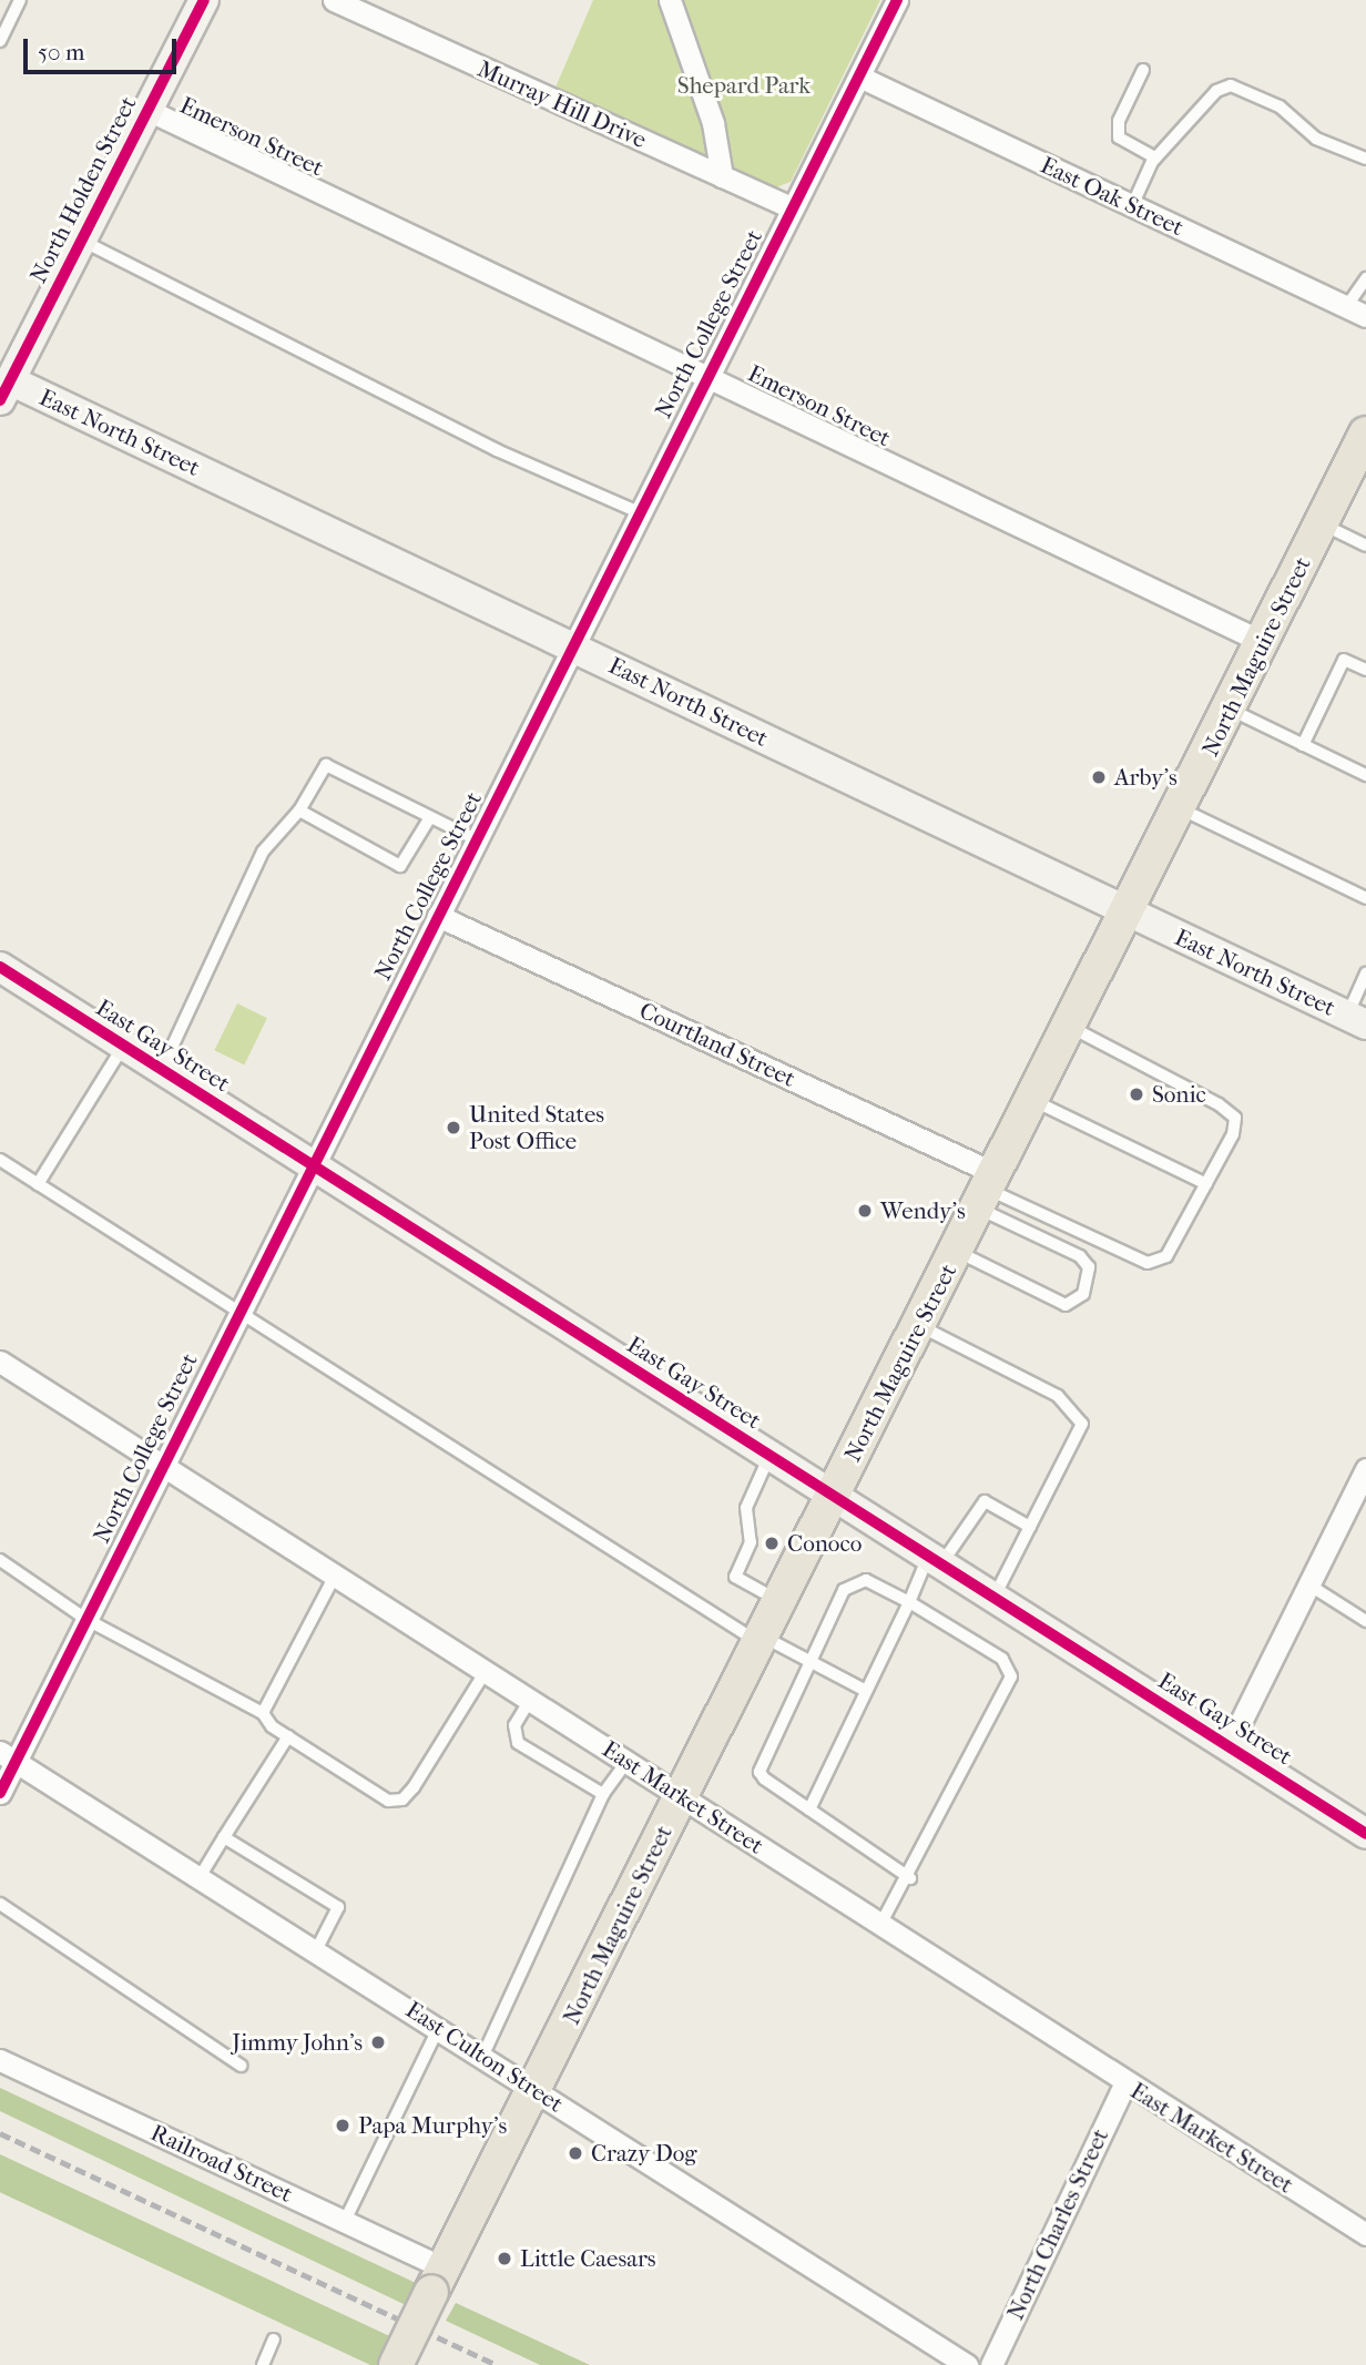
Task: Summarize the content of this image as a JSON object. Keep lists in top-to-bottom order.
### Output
{
  "streets": {
    "main road": [
      "North Holden Street",
      "East North Street",
      "North Maguire Street",
      "East Gay Street"
    ],
    "street": [
      "Murray Hill Drive",
      "Emerson Street",
      "East Oak Street",
      "North College Street",
      "Courtland Street",
      "East Market Street",
      "East Culton Street",
      "Railroad Street",
      "North Charles Street"
    ]
  },
  "crossings": [
    ["Murray Hill Drive", "North College Street"],
    ["Emerson Street", "North Holden Street"],
    ["Emerson Street", "North College Street"],
    ["Emerson Street", "North Maguire Street"],
    ["North Holden Street", "East North Street"],
    ["East Oak Street", "North College Street"],
    ["North College Street", "East North Street"],
    ["North College Street", "Courtland Street"],
    ["North College Street", "East Gay Street"],
    ["North College Street", "East Market Street"],
    ["North College Street", "East Culton Street"],
    ["East North Street", "North Maguire Street"],
    ["North Maguire Street", "Courtland Street"],
    ["North Maguire Street", "East Gay Street"],
    ["North Maguire Street", "East Market Street"],
    ["North Maguire Street", "East Culton Street"],
    ["North Maguire Street", "Railroad Street"],
    ["East Market Street", "North Charles Street"]
  ],
  "parks": ["Shepard Park"],
  "places": [
    "Arby's",
    "Sonic",
    "United States Post Office",
    "Wendy's",
    "Conoco",
    "Jimmy John's",
    "Papa Murphy's",
    "Crazy Dog",
    "Little Caesars"
  ],
  "scale_bar": "50 m"
}
